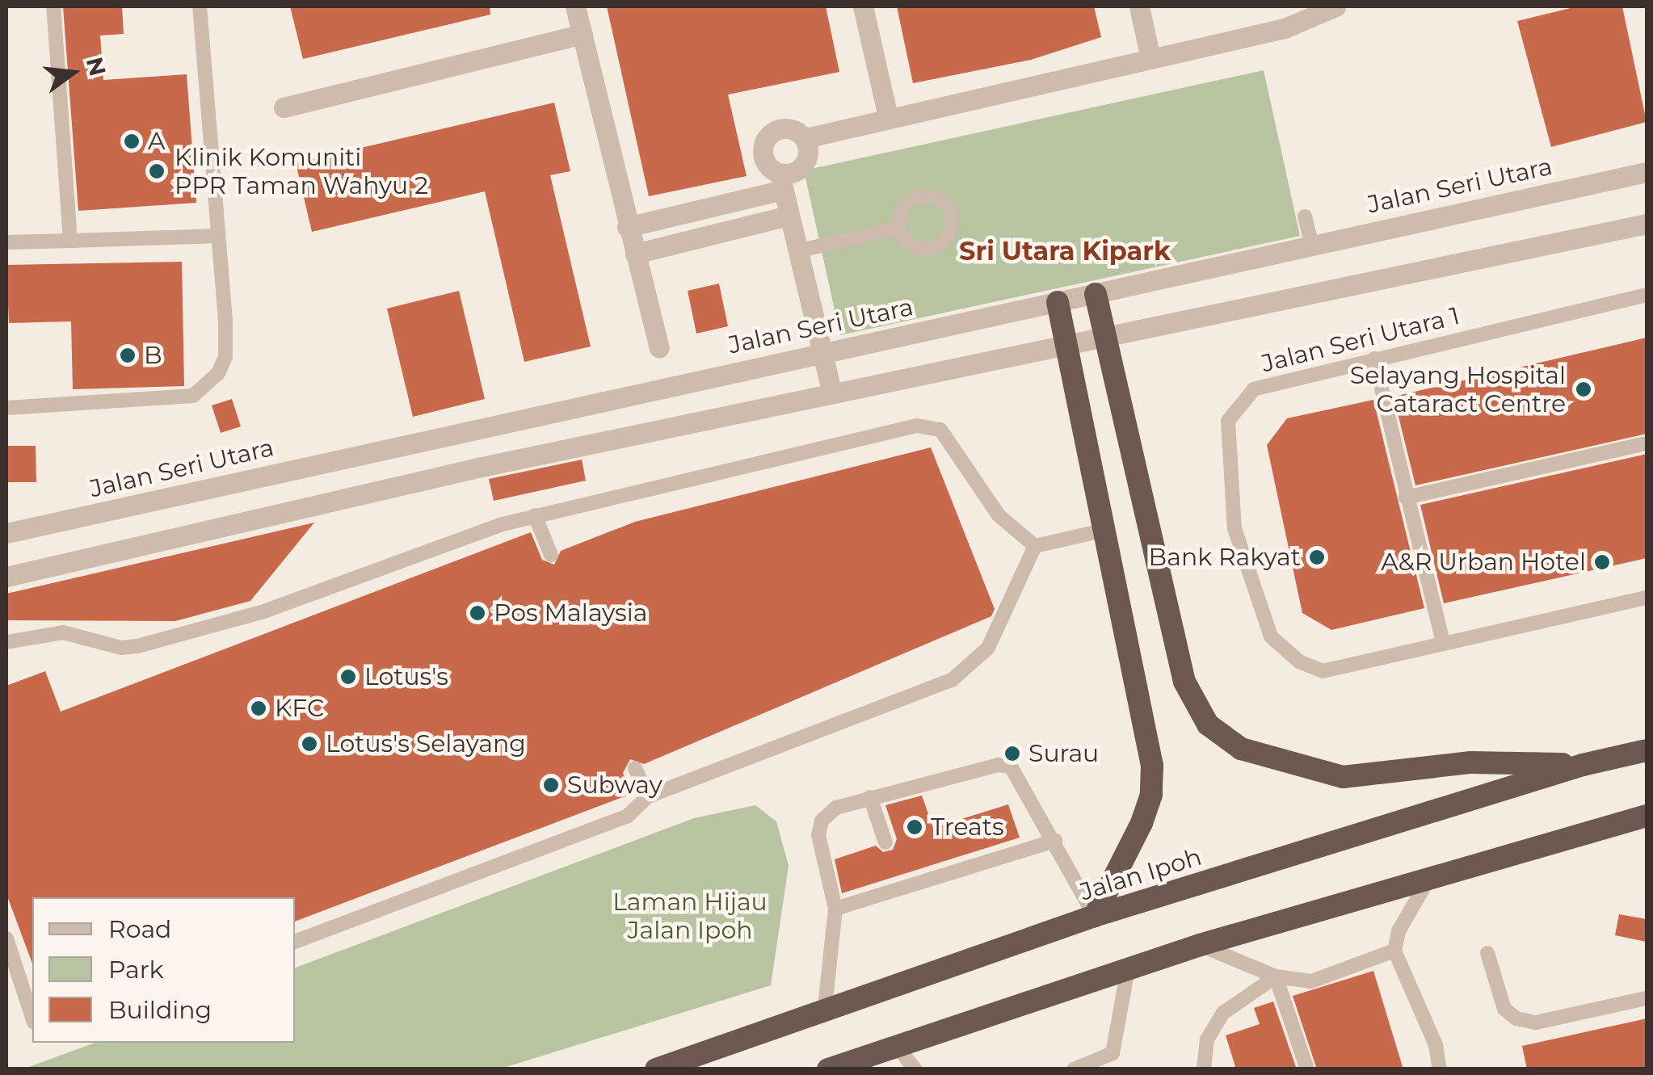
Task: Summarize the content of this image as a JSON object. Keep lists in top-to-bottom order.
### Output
{
  "streets": {
    "highway": ["Jalan Ipoh"],
    "street": ["Jalan Seri Utara"],
    "lane": ["Jalan Seri Utara 1"]
  },
  "districts": ["Sri Utara Kipark"],
  "parks": ["Laman Hijau Jalan Ipoh"],
  "places": [
    "A",
    "Klinik Komuniti PPR Taman Wahyu 2",
    "B",
    "Selayang Hospital Cataract Centre",
    "Bank Rakyat",
    "A&R Urban Hotel",
    "Pos Malaysia",
    "Lotus's",
    "KFC",
    "Lotus's Selayang",
    "Surau",
    "Subway",
    "Treats"
  ],
  "legend": ["Road", "Park", "Building"],
  "north": "right"
}
